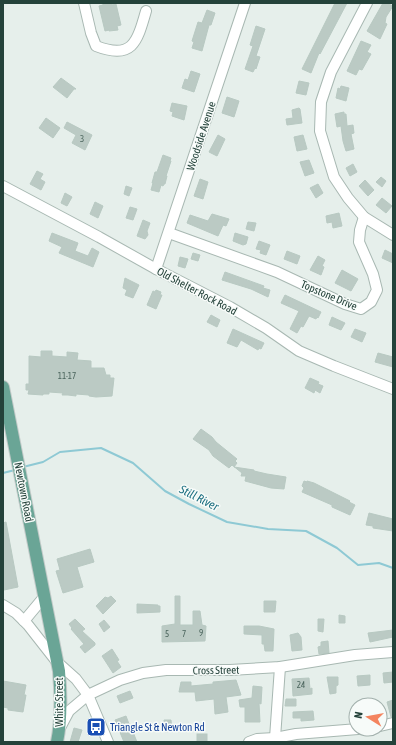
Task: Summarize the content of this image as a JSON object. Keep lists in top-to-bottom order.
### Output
{
  "streets": {
    "main road": ["Newtown Road", "White Street"],
    "street": [
      "Woodside Avenue",
      "Old Shelter Rock Road",
      "Topstone Drive",
      "Cross Street"
    ]
  },
  "crossings": [
    ["Woodside Avenue", "Old Shelter Rock Road"],
    ["Woodside Avenue", "Topstone Drive"],
    ["Newtown Road", "White Street"],
    ["Cross Street", "White Street"]
  ],
  "water": ["Still River"],
  "places": {
    "bus stop": ["Triangle St & Newton Rd"]
  },
  "house_numbers": [
    "3",
    "11-17",
    "9",
    "5",
    "7",
    "24"
  ],
  "north": "left"
}
